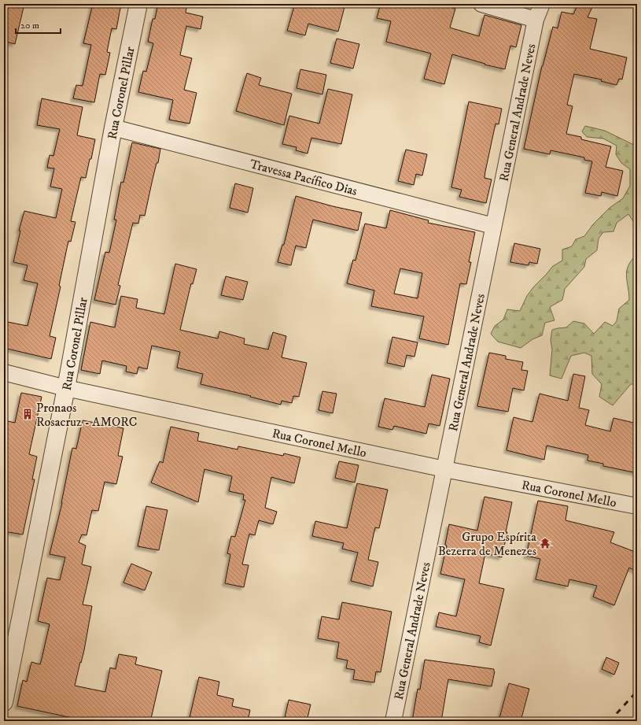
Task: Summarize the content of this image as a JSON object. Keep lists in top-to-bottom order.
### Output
{
  "streets": {
    "street": [
      "Rua Coronel Pillar",
      "Rua General Andrade Neves",
      "Travessa Pacífico Dias",
      "Rua Coronel Mello"
    ]
  },
  "crossings": [
    ["Rua Coronel Pillar", "Travessa Pacífico Dias"],
    ["Rua Coronel Pillar", "Rua Coronel Mello"],
    ["Rua General Andrade Neves", "Travessa Pacífico Dias"],
    ["Rua General Andrade Neves", "Rua Coronel Mello"]
  ],
  "places": {
    "building": ["Pronaos Rosacruz - AMORC"],
    "temple": ["Grupo Espírita Bezerra de Menezes"]
  },
  "scale_bar": "20 m"
}
